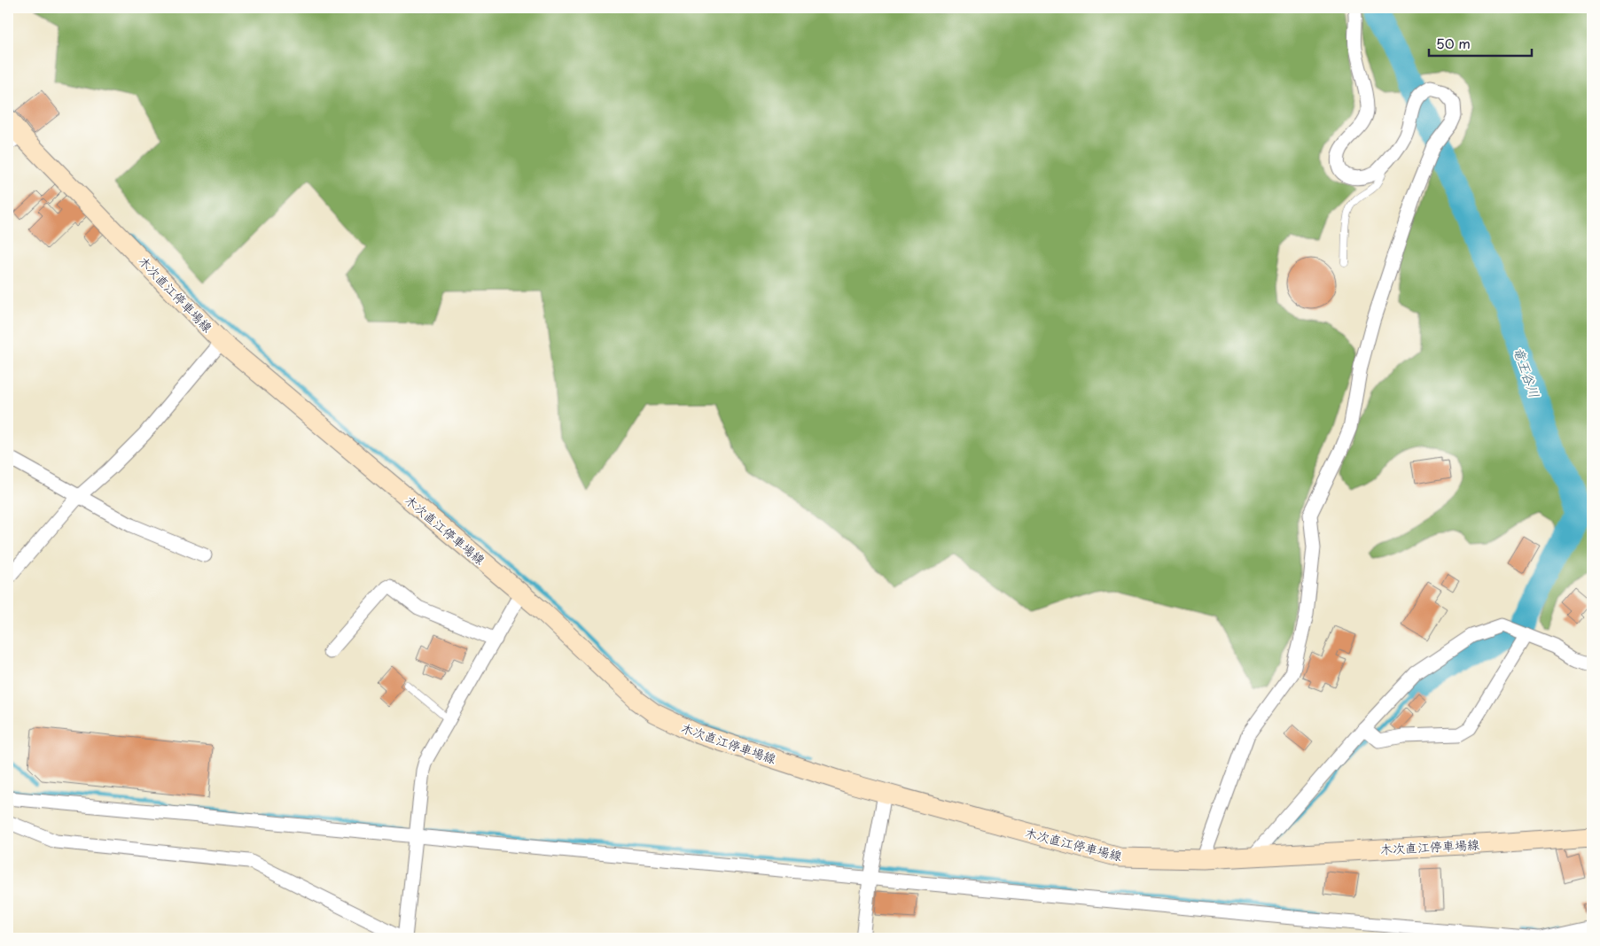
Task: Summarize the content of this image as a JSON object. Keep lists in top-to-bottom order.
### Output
{
  "streets": {
    "main road": ["木次直江停車場線"]
  },
  "water": ["竜王谷川"],
  "scale_bar": "50 m"
}
